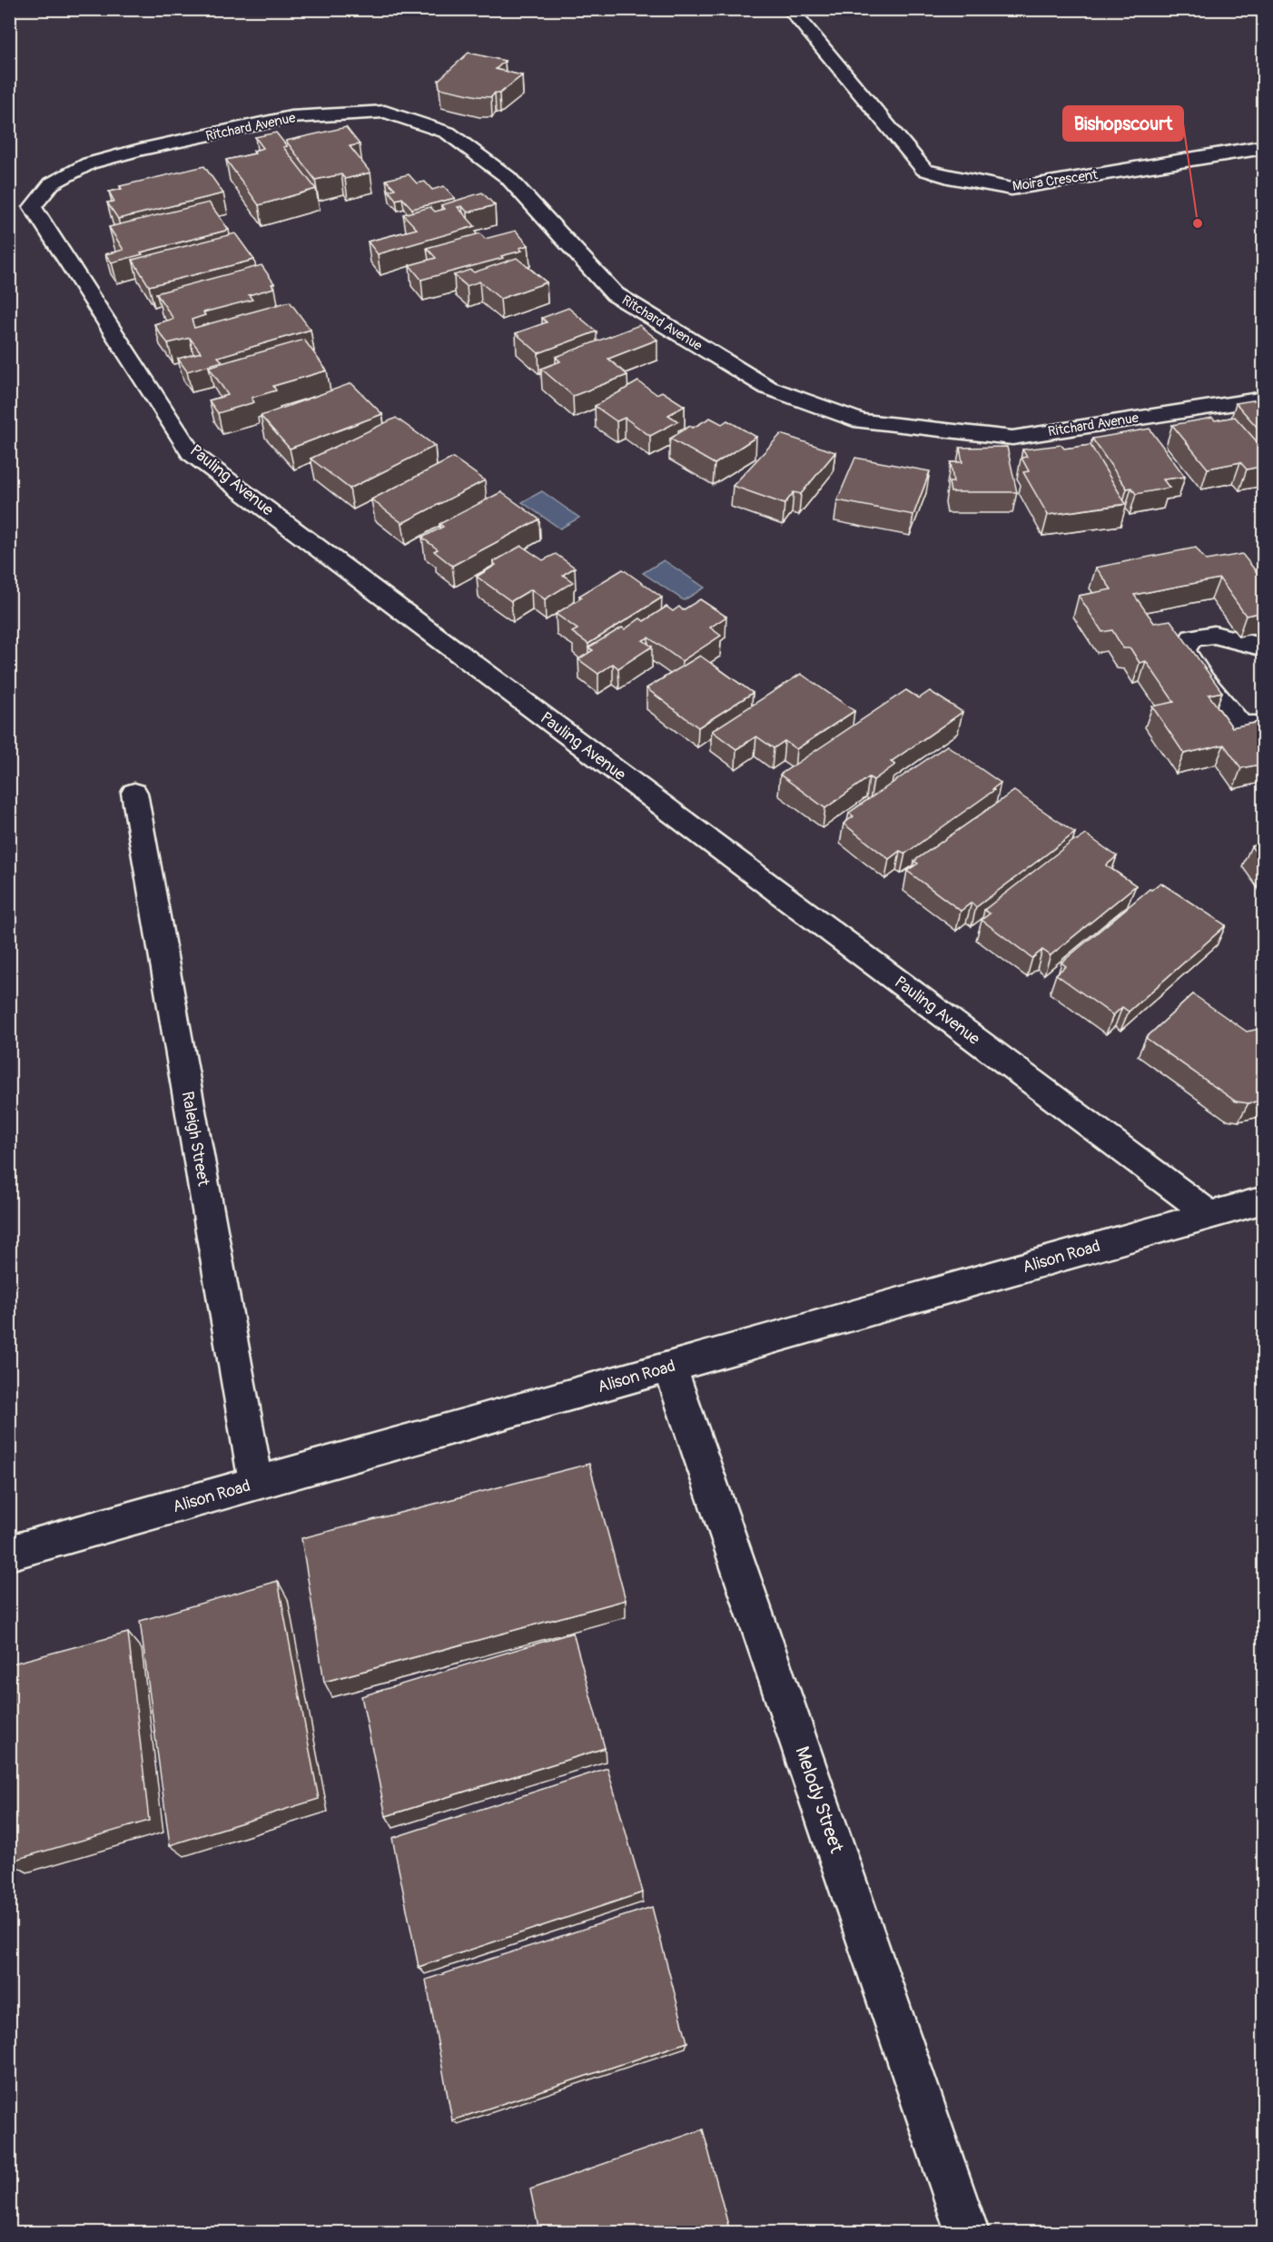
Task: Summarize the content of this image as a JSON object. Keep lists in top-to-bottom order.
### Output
{
  "streets": {
    "street": [
      "Ritchard Avenue",
      "Moira Crescent",
      "Pauling Avenue",
      "Raleigh Street",
      "Alison Road",
      "Melody Street"
    ]
  },
  "crossings": [
    ["Ritchard Avenue", "Pauling Avenue"],
    ["Pauling Avenue", "Alison Road"],
    ["Raleigh Street", "Alison Road"],
    ["Alison Road", "Melody Street"]
  ],
  "places": ["Bishopscourt"]
}
